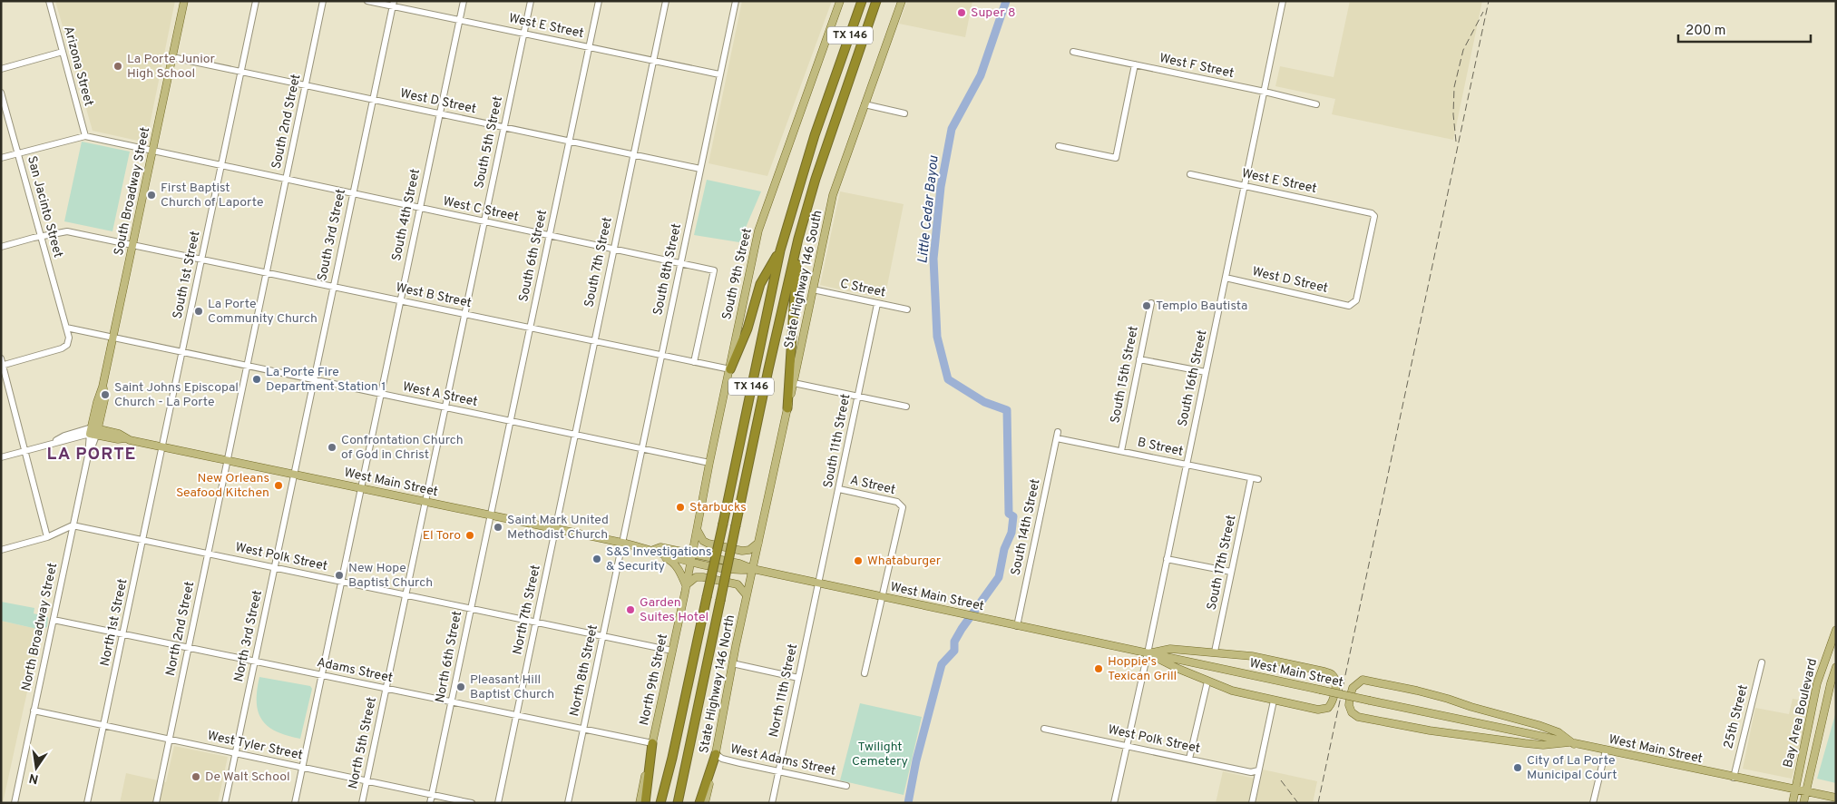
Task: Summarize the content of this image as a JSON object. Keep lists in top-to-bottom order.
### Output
{
  "streets": {
    "highway": ["TX 146"],
    "main road": [
      "South Broadway Street",
      "South 9th Street",
      "State Highway 146 South",
      "West Main Street",
      "North 9th Street",
      "State Highway 146 North",
      "Bay Area Boulevard"
    ],
    "street": [
      "West E Street",
      "Arizona Street",
      "West F Street",
      "West D Street",
      "South 2nd Street",
      "South 5th Street",
      "San Jacinto Street",
      "West C Street",
      "South 4th Street",
      "South 3rd Street",
      "South 6th Street",
      "South 7th Street",
      "South 8th Street",
      "South 1st Street",
      "C Street",
      "West B Street",
      "South 15th Street",
      "South 16th Street",
      "West A Street",
      "South 11th Street",
      "B Street",
      "A Street",
      "South 14th Street",
      "West Polk Street",
      "South 17th Street",
      "North 7th Street",
      "North 1st Street",
      "North Broadway Street",
      "North 2nd Street",
      "North 3rd Street",
      "North 6th Street",
      "Adams Street",
      "North 8th Street",
      "North 11th Street",
      "25th Street",
      "North 5th Street",
      "West Tyler Street",
      "West Adams Street"
    ]
  },
  "crossings": [
    ["West E Street", "West D Street"],
    ["West E Street", "South 5th Street"],
    ["West E Street", "South 4th Street"],
    ["West E Street", "South 3rd Street"],
    ["West E Street", "South 6th Street"],
    ["West E Street", "South 7th Street"],
    ["West E Street", "South 8th Street"],
    ["West E Street", "South 16th Street"],
    ["Arizona Street", "West C Street"],
    ["West F Street", "South 16th Street"],
    ["West D Street", "South 2nd Street"],
    ["West D Street", "South 5th Street"],
    ["West D Street", "South Broadway Street"],
    ["West D Street", "South 4th Street"],
    ["West D Street", "South 3rd Street"],
    ["West D Street", "South 6th Street"],
    ["West D Street", "South 7th Street"],
    ["West D Street", "South 8th Street"],
    ["West D Street", "South 1st Street"],
    ["West D Street", "South 16th Street"],
    ["South 2nd Street", "West C Street"],
    ["South 2nd Street", "West B Street"],
    ["South 2nd Street", "West A Street"],
    ["South 2nd Street", "West Main Street"],
    ["South 2nd Street", "North 2nd Street"],
    ["South 5th Street", "West C Street"],
    ["South 5th Street", "West B Street"],
    ["South 5th Street", "West A Street"],
    ["South 5th Street", "West Main Street"],
    ["South 5th Street", "North 5th Street"],
    ["South Broadway Street", "West C Street"],
    ["South Broadway Street", "West B Street"],
    ["South Broadway Street", "West A Street"],
    ["South Broadway Street", "West Main Street"],
    ["South Broadway Street", "North Broadway Street"],
    ["San Jacinto Street", "West B Street"],
    ["San Jacinto Street", "West A Street"],
    ["West C Street", "South 4th Street"],
    ["West C Street", "South 3rd Street"],
    ["West C Street", "South 6th Street"],
    ["West C Street", "South 7th Street"],
    ["West C Street", "South 8th Street"],
    ["West C Street", "South 1st Street"],
    ["West C Street", "West B Street"],
    ["South 4th Street", "West B Street"],
    ["South 4th Street", "West A Street"],
    ["South 4th Street", "West Main Street"],
    ["South 4th Street", "West Polk Street"],
    ["South 4th Street", "Adams Street"],
    ["South 4th Street", "West Tyler Street"],
    ["South 3rd Street", "West B Street"],
    ["South 3rd Street", "West A Street"],
    ["South 3rd Street", "West Main Street"],
    ["South 3rd Street", "North 3rd Street"],
    ["South 6th Street", "West B Street"],
    ["South 6th Street", "West A Street"],
    ["South 6th Street", "West Main Street"],
    ["South 6th Street", "North 6th Street"],
    ["South 7th Street", "West B Street"],
    ["South 7th Street", "West A Street"],
    ["South 7th Street", "West Main Street"],
    ["South 7th Street", "North 7th Street"],
    ["South 8th Street", "West B Street"],
    ["South 8th Street", "West A Street"],
    ["South 8th Street", "West Main Street"],
    ["South 8th Street", "North 8th Street"],
    ["South 9th Street", "West B Street"],
    ["South 9th Street", "West A Street"],
    ["South 9th Street", "West Main Street"],
    ["South 9th Street", "North 9th Street"],
    ["South 1st Street", "West B Street"],
    ["South 1st Street", "West A Street"],
    ["South 1st Street", "West Main Street"],
    ["South 1st Street", "North 1st Street"],
    ["State Highway 146 South", "C Street"],
    ["State Highway 146 South", "West Main Street"],
    ["State Highway 146 South", "State Highway 146 North"],
    ["C Street", "South 11th Street"],
    ["South 15th Street", "B Street"],
    ["South 16th Street", "B Street"],
    ["South 16th Street", "West Main Street"],
    ["South 16th Street", "West Polk Street"],
    ["South 11th Street", "West Main Street"],
    ["South 11th Street", "A Street"],
    ["South 11th Street", "North 11th Street"],
    ["B Street", "South 14th Street"],
    ["B Street", "South 17th Street"],
    ["West Main Street", "A Street"],
    ["West Main Street", "South 14th Street"],
    ["West Main Street", "North 7th Street"],
    ["West Main Street", "North 1st Street"],
    ["West Main Street", "North Broadway Street"],
    ["West Main Street", "North 2nd Street"],
    ["West Main Street", "North 3rd Street"],
    ["West Main Street", "North 6th Street"],
    ["West Main Street", "North 8th Street"],
    ["West Main Street", "North 9th Street"],
    ["West Main Street", "State Highway 146 North"],
    ["West Main Street", "North 11th Street"],
    ["West Main Street", "Bay Area Boulevard"],
    ["West Main Street", "25th Street"],
    ["West Main Street", "North 5th Street"],
    ["West Polk Street", "North 7th Street"],
    ["West Polk Street", "North 1st Street"],
    ["West Polk Street", "North Broadway Street"],
    ["West Polk Street", "North 2nd Street"],
    ["West Polk Street", "North 3rd Street"],
    ["West Polk Street", "North 6th Street"],
    ["West Polk Street", "North 8th Street"],
    ["West Polk Street", "North 9th Street"],
    ["West Polk Street", "North 5th Street"],
    ["North 7th Street", "Adams Street"],
    ["North 1st Street", "Adams Street"],
    ["North 1st Street", "West Tyler Street"],
    ["North Broadway Street", "Adams Street"],
    ["North Broadway Street", "West Tyler Street"],
    ["North 2nd Street", "Adams Street"],
    ["North 2nd Street", "West Tyler Street"],
    ["North 3rd Street", "Adams Street"],
    ["North 3rd Street", "West Tyler Street"],
    ["North 6th Street", "Adams Street"],
    ["North 6th Street", "West Tyler Street"],
    ["Adams Street", "North 8th Street"],
    ["Adams Street", "North 9th Street"],
    ["Adams Street", "North 5th Street"],
    ["State Highway 146 North", "West Adams Street"],
    ["North 11th Street", "West Adams Street"],
    ["North 5th Street", "West Tyler Street"]
  ],
  "districts": ["LA PORTE"],
  "water": ["Little Cedar Bayou"],
  "parks": ["Twilight Cemetery"],
  "places": [
    "Super 8",
    "La Porte Junior High School",
    "First Baptist Church of Laporte",
    "Templo Bautista",
    "La Porte Community Church",
    "La Porte Fire Department Station 1",
    "Saint Johns Episcopal Church - La Porte",
    "Confrontation Church of God in Christ",
    "New Orleans Seafood Kitchen",
    "Starbucks",
    "Saint Mark United Methodist Church",
    "El Toro",
    "S&S Investigations & Security",
    "Whataburger",
    "New Hope Baptist Church",
    "Garden Suites Hotel",
    "Hoppie's Texican Grill",
    "Pleasant Hill Baptist Church",
    "City of La Porte Municipal Court",
    "De Walt School"
  ],
  "scale_bar": "200 m",
  "north": "bottom"
}
